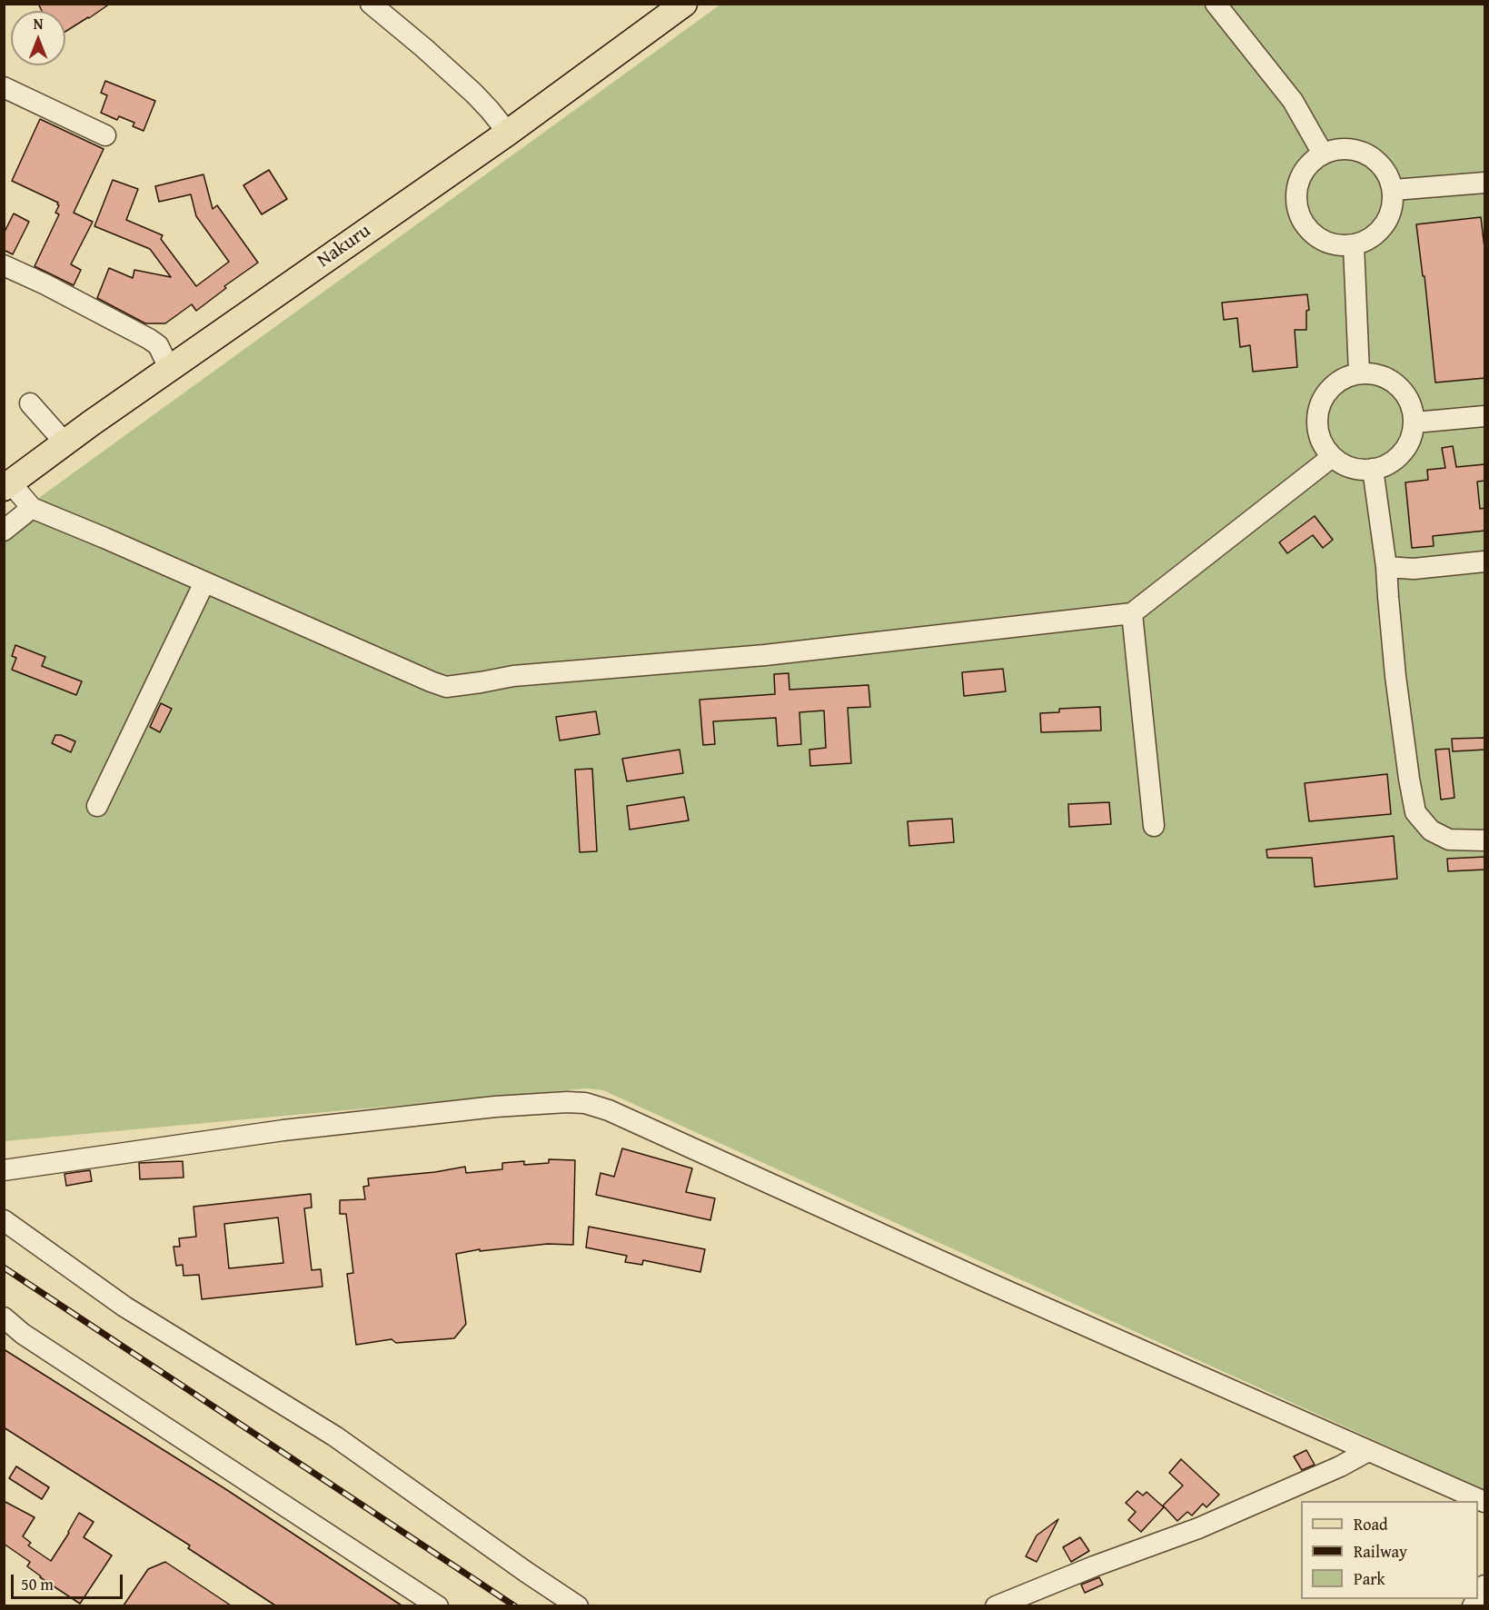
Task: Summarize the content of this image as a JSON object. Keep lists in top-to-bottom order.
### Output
{
  "streets": {
    "main road": ["Nakuru"]
  },
  "legend": ["Road", "Railway", "Park"],
  "scale_bar": "50 m",
  "north": "top"
}
